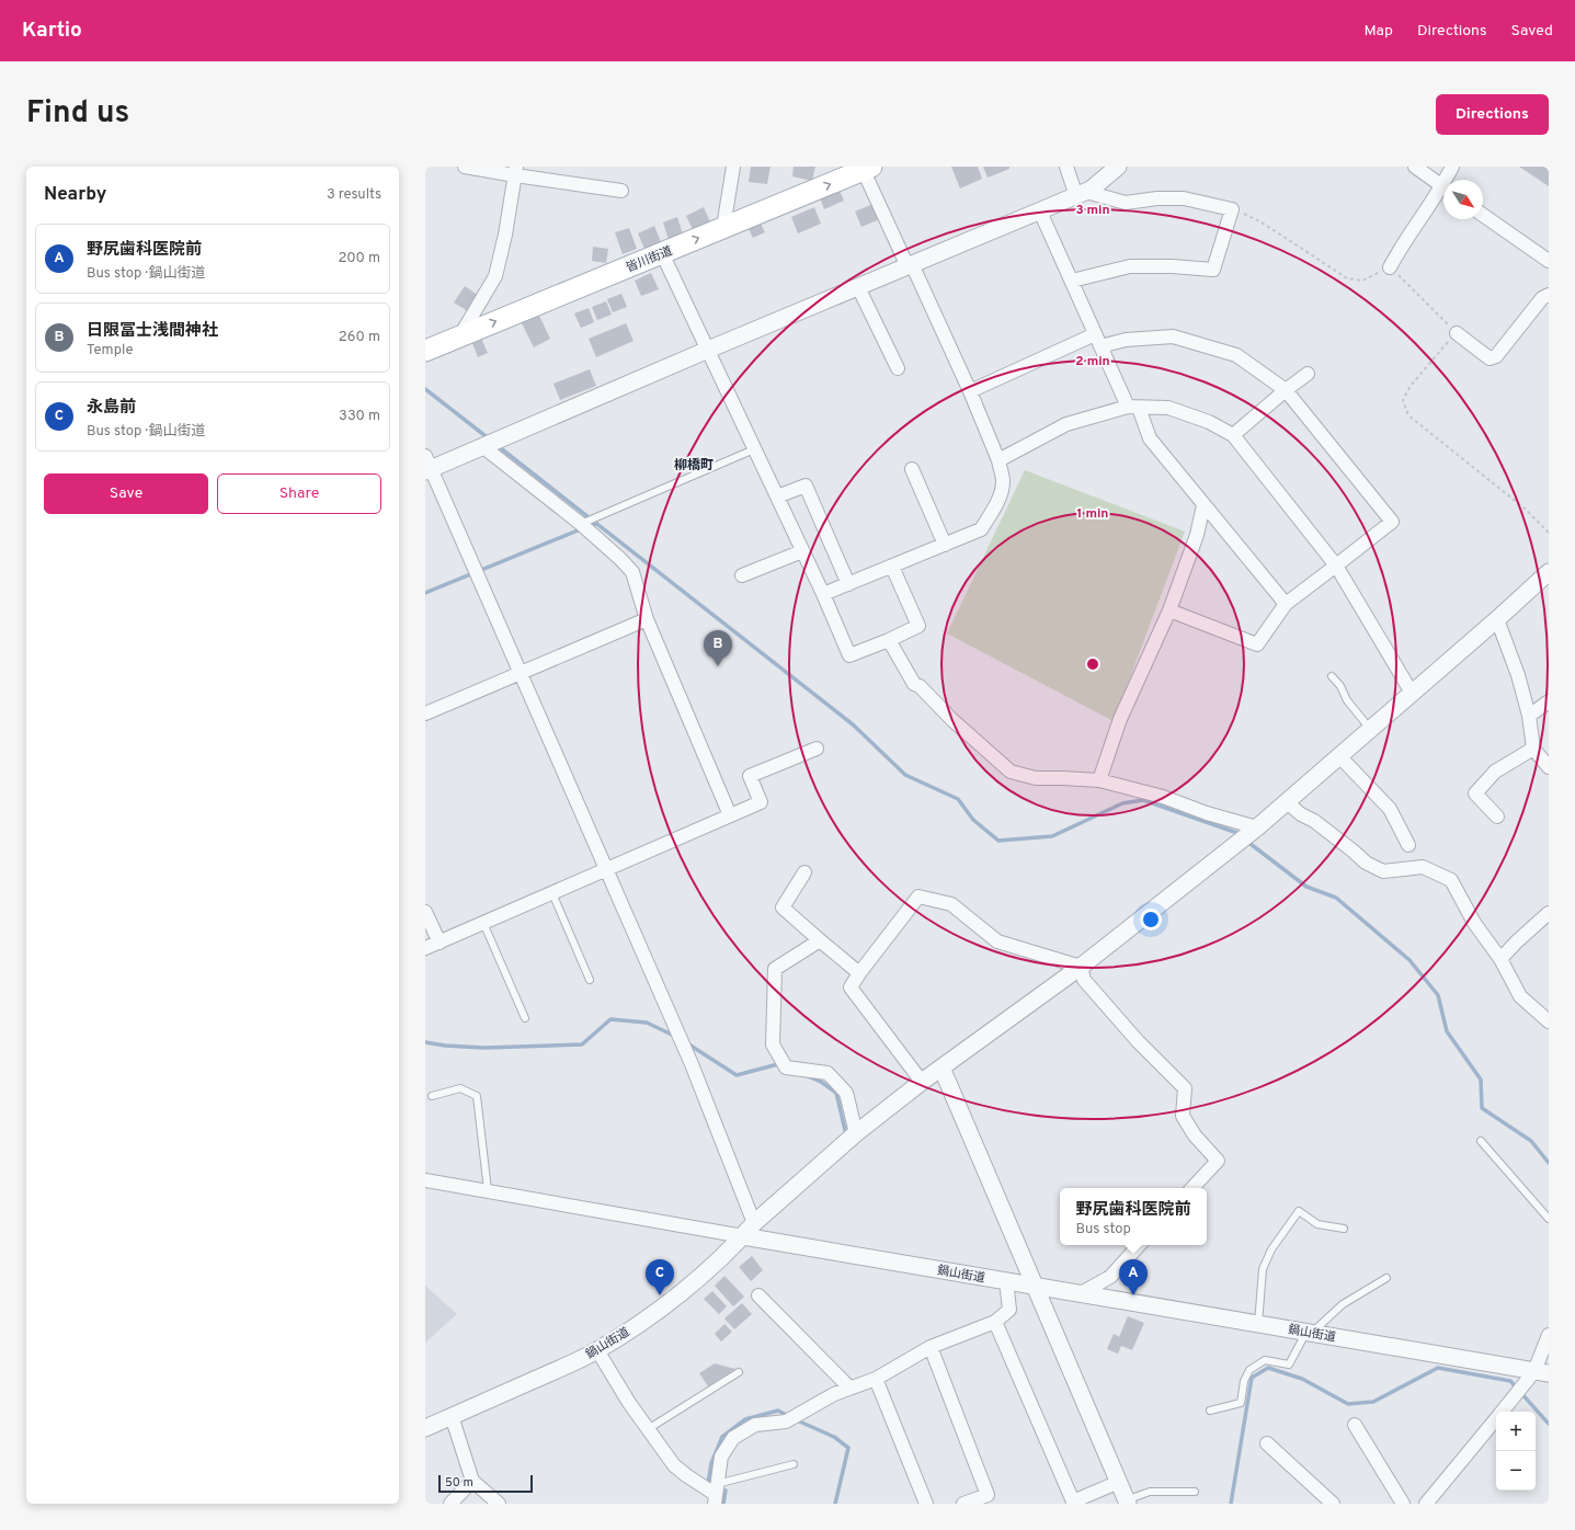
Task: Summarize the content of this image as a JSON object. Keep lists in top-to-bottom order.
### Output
{
  "streets": {
    "main road": ["皆川街道"],
    "street": ["鍋山街道"]
  },
  "one_way": ["皆川街道"],
  "districts": ["柳橋町"],
  "scale_bar": "50 m",
  "north": "bottom right",
  "page": {
    "header": "Kartio",
    "nav": ["Map", "Directions", "Saved"],
    "title": "Find us",
    "buttons": [
      "Directions",
      ["Save", "Share"]
    ],
    "heading": ["Nearby", "3 results"],
    "list": [
      {
        "mark": "A",
        "name": "野尻歯科医院前",
        "note": "Bus stop · 鍋山街道",
        "value": "200 m"
      },
      {
        "mark": "B",
        "name": "日限冨士浅間神社",
        "note": "Temple",
        "value": "260 m"
      },
      {
        "mark": "C",
        "name": "永島前",
        "note": "Bus stop · 鍋山街道",
        "value": "330 m"
      }
    ],
    "pins": ["B", "A", "C"],
    "popup": ["野尻歯科医院前", "Bus stop"],
    "map_buttons": ["+", "−"],
    "scale": "50 m"
  },
  "rings": ["3 min", "2 min", "1 min"]
}
